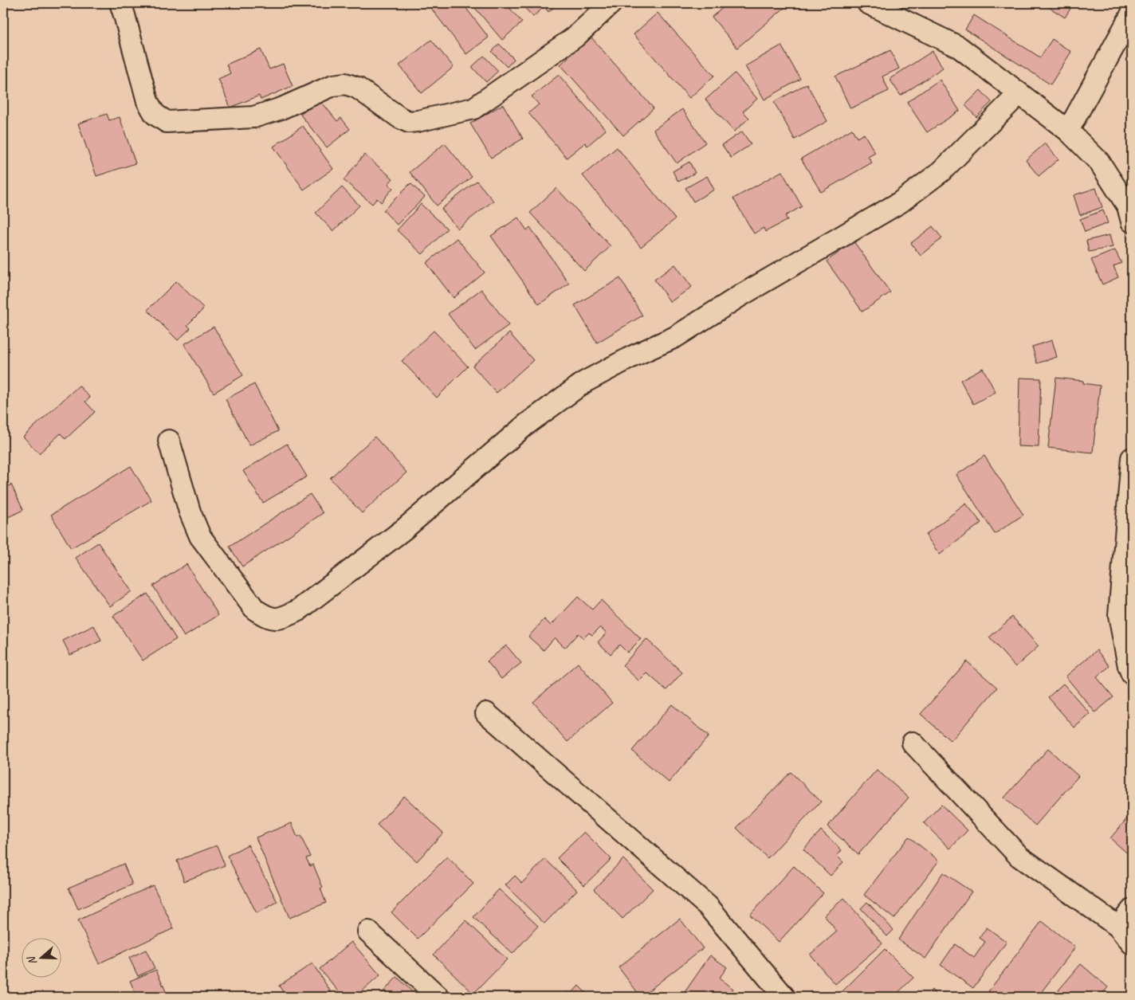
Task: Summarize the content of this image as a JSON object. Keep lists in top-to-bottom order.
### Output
{
  "north": "left"
}
